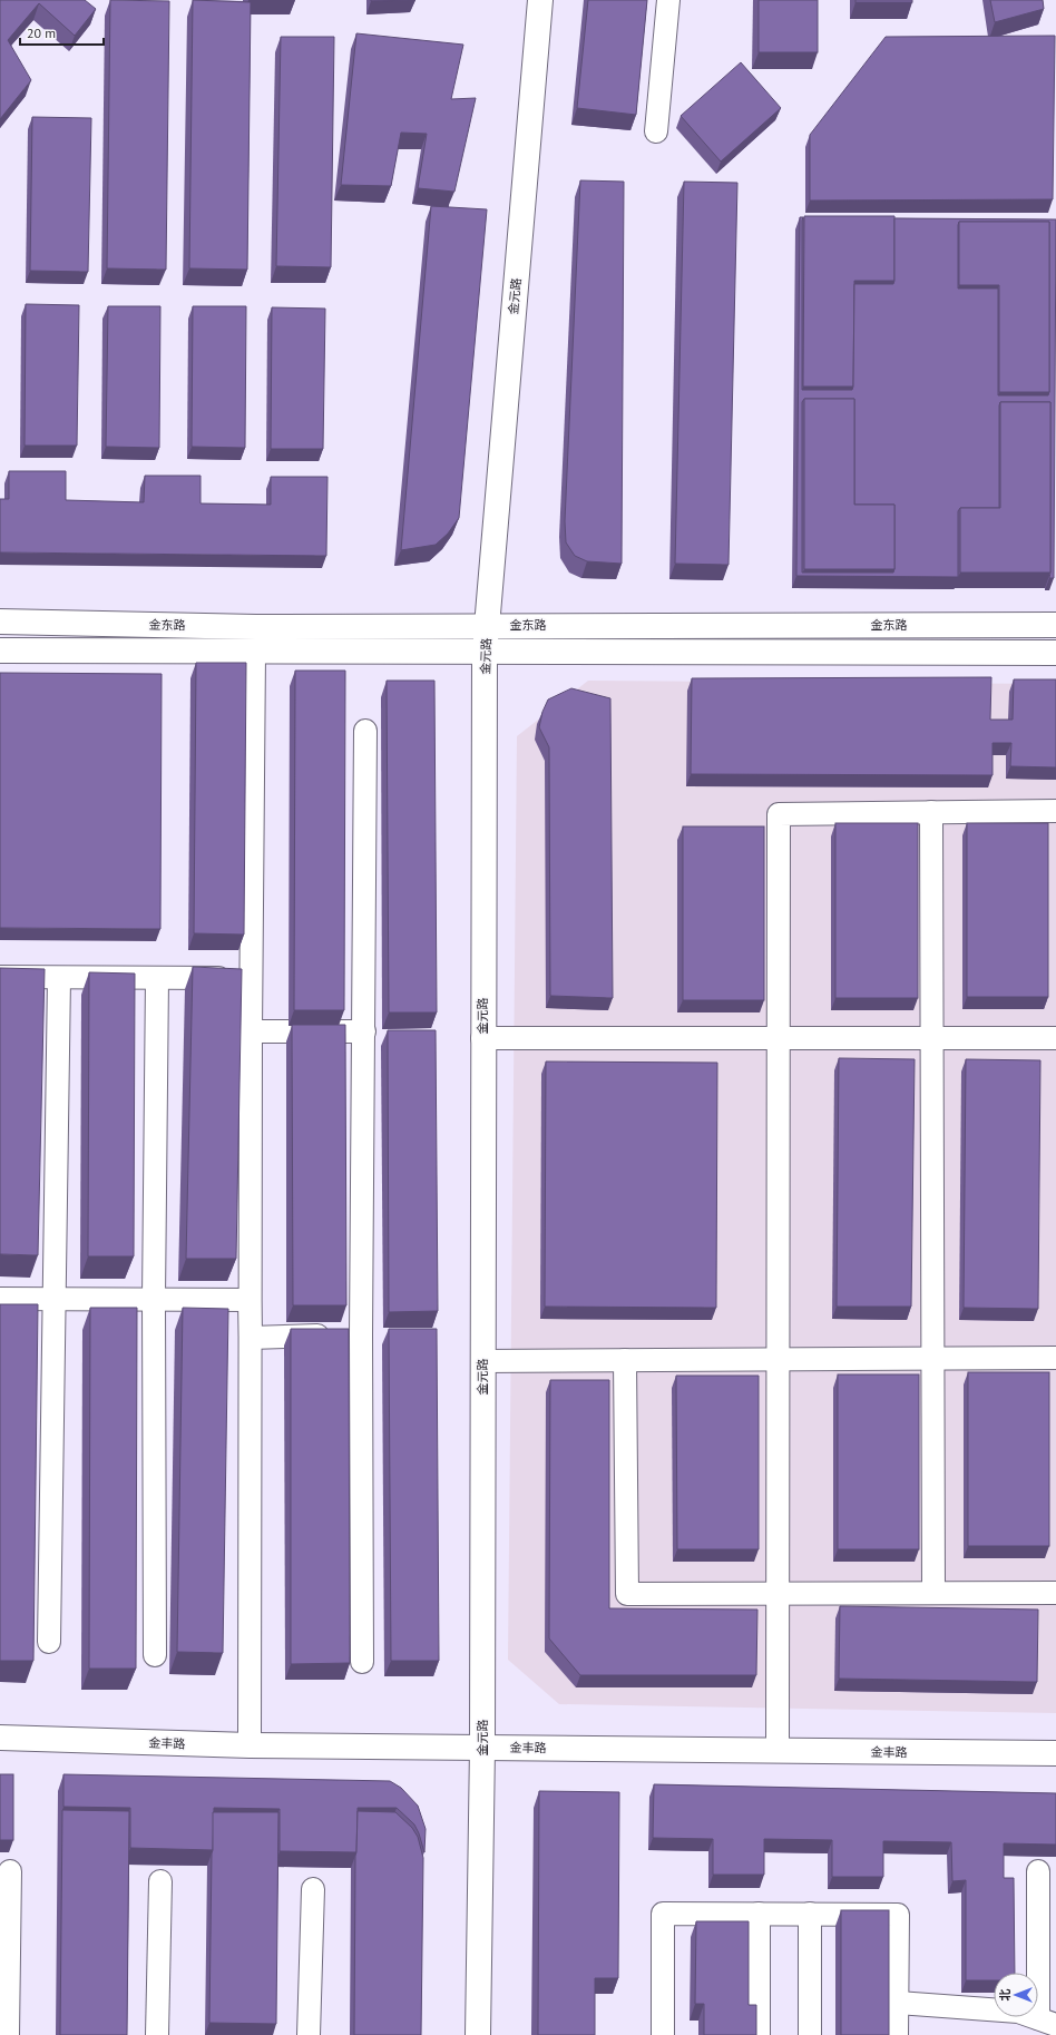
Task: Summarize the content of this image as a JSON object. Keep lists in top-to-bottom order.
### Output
{
  "streets": {
    "street": ["金元路", "金东路", "金丰路"]
  },
  "crossings": [
    ["金元路", "金东路"],
    ["金元路", "金丰路"]
  ],
  "scale_bar": "20 m",
  "north": "left"
}
